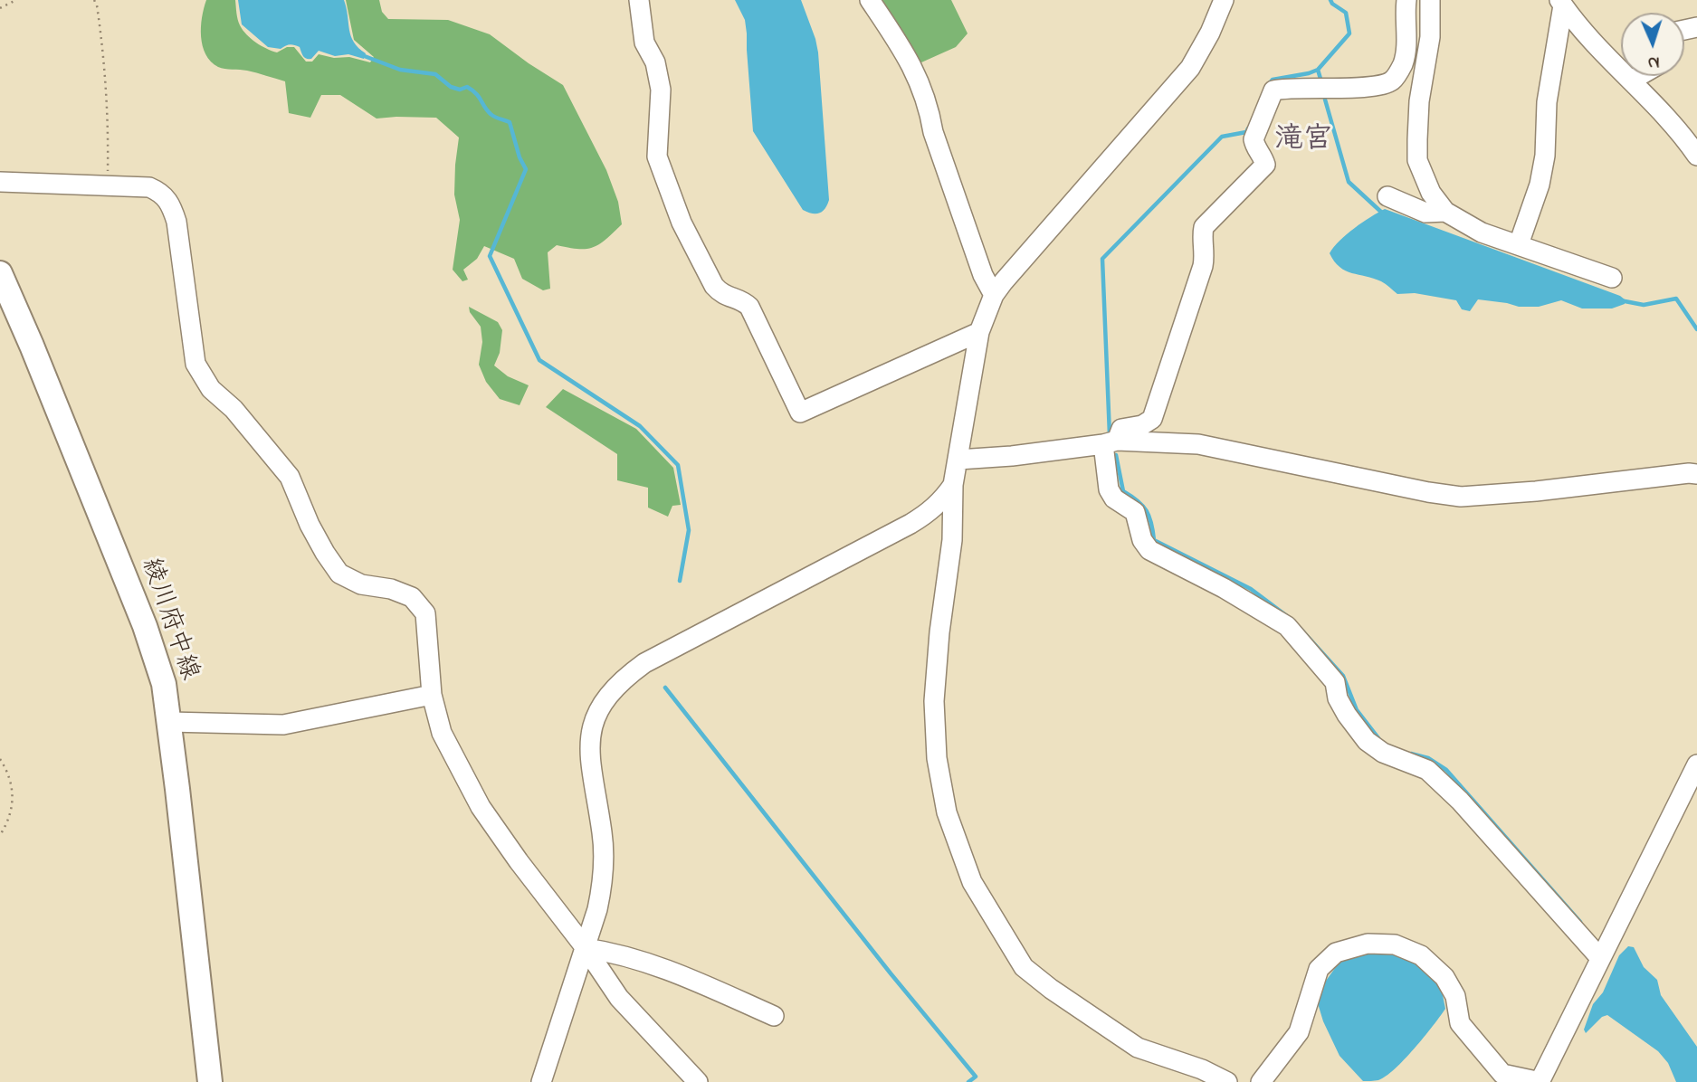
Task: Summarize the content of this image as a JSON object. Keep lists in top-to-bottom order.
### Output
{
  "streets": {
    "main road": ["綾川府中線"]
  },
  "districts": ["滝宮"],
  "north": "bottom"
}
